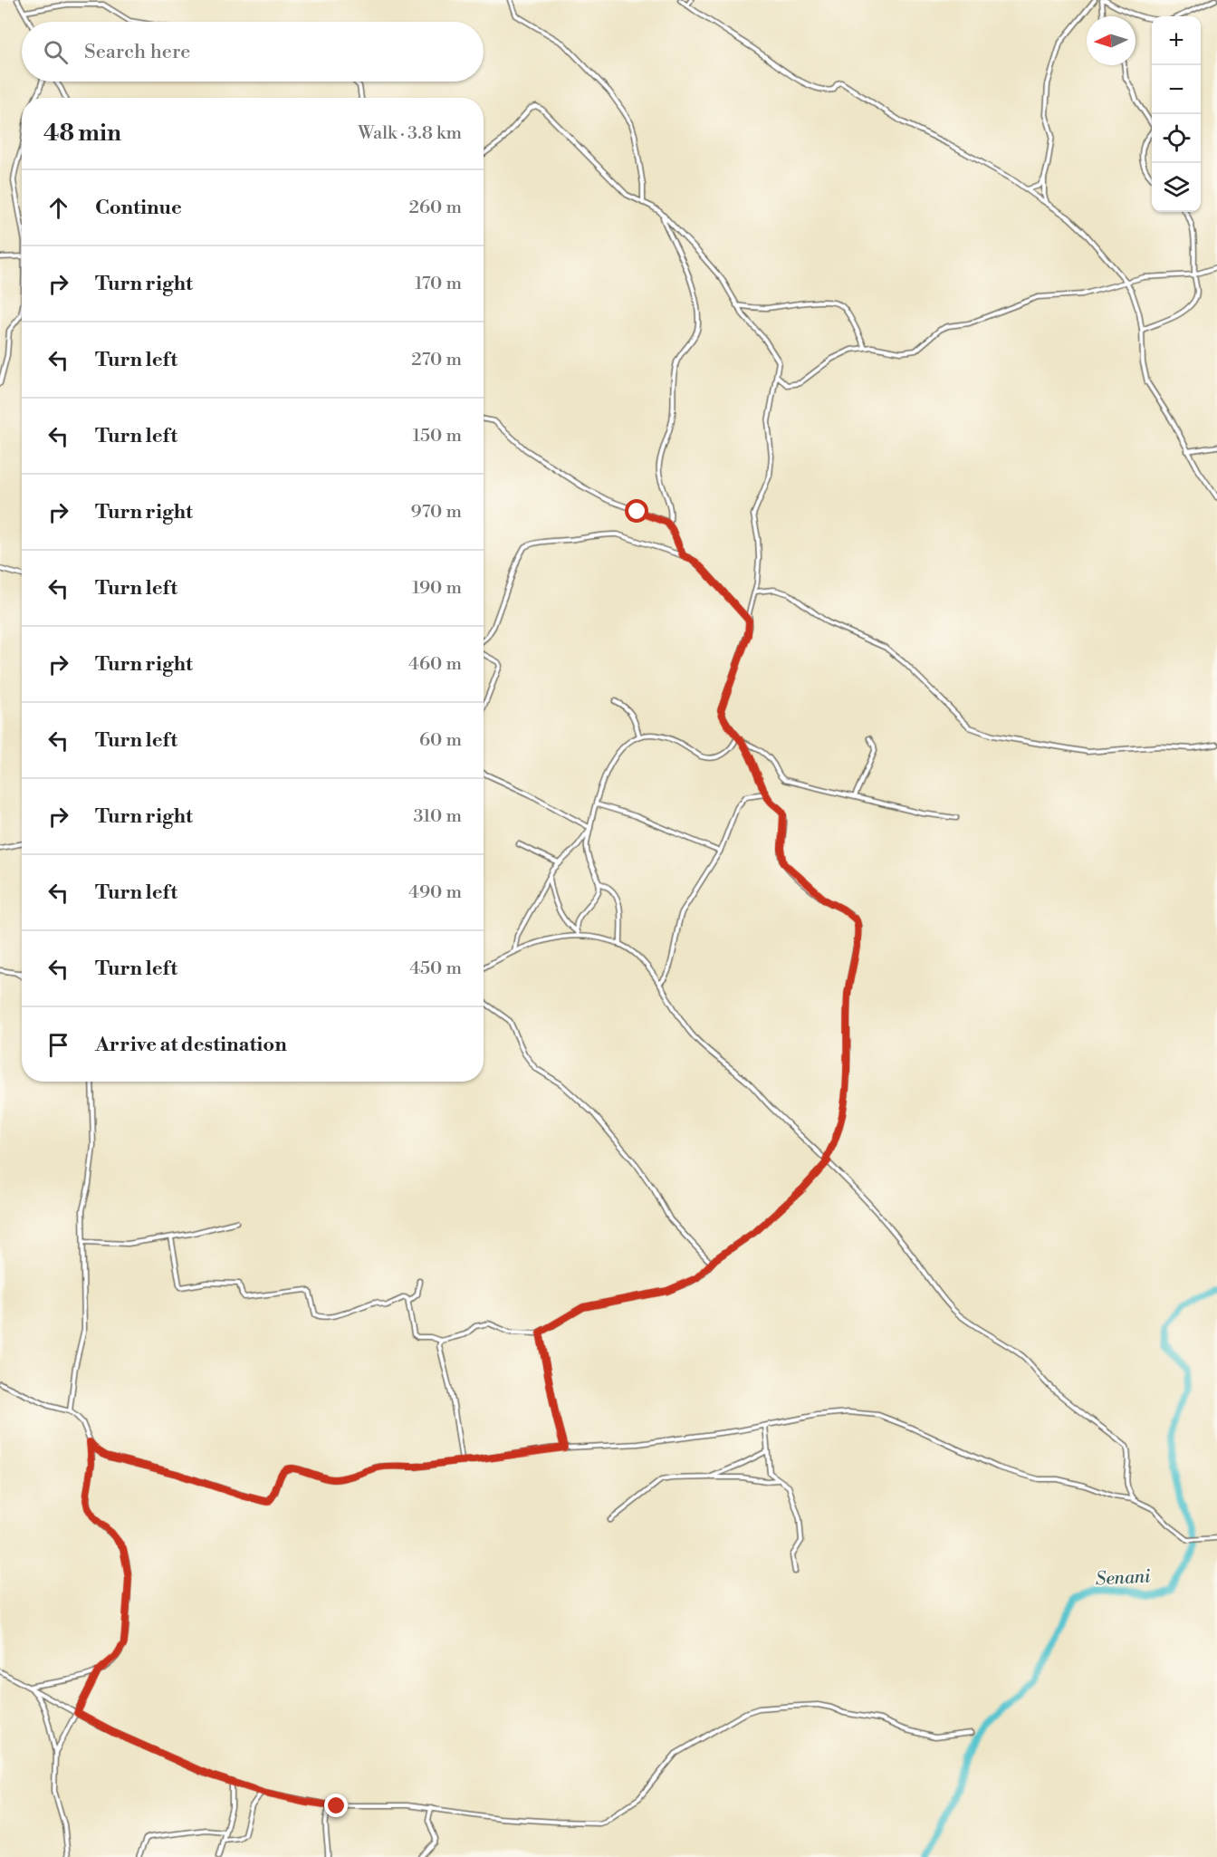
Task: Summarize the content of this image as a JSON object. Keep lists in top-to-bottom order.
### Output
{
  "water": ["Senani"],
  "north": "left",
  "page": {
    "map_buttons": ["+", "−"],
    "search": "Search here",
    "heading": ["48 min", "Walk · 3.8 km"],
    "list": [
      ["Continue", "260 m"],
      ["Turn right", "170 m"],
      ["Turn left", "270 m"],
      ["Turn left", "150 m"],
      ["Turn right", "970 m"],
      ["Turn left", "190 m"],
      ["Turn right", "460 m"],
      ["Turn left", "60 m"],
      ["Turn right", "310 m"],
      ["Turn left", "490 m"],
      ["Turn left", "450 m"],
      "Arrive at destination"
    ]
  }
}
